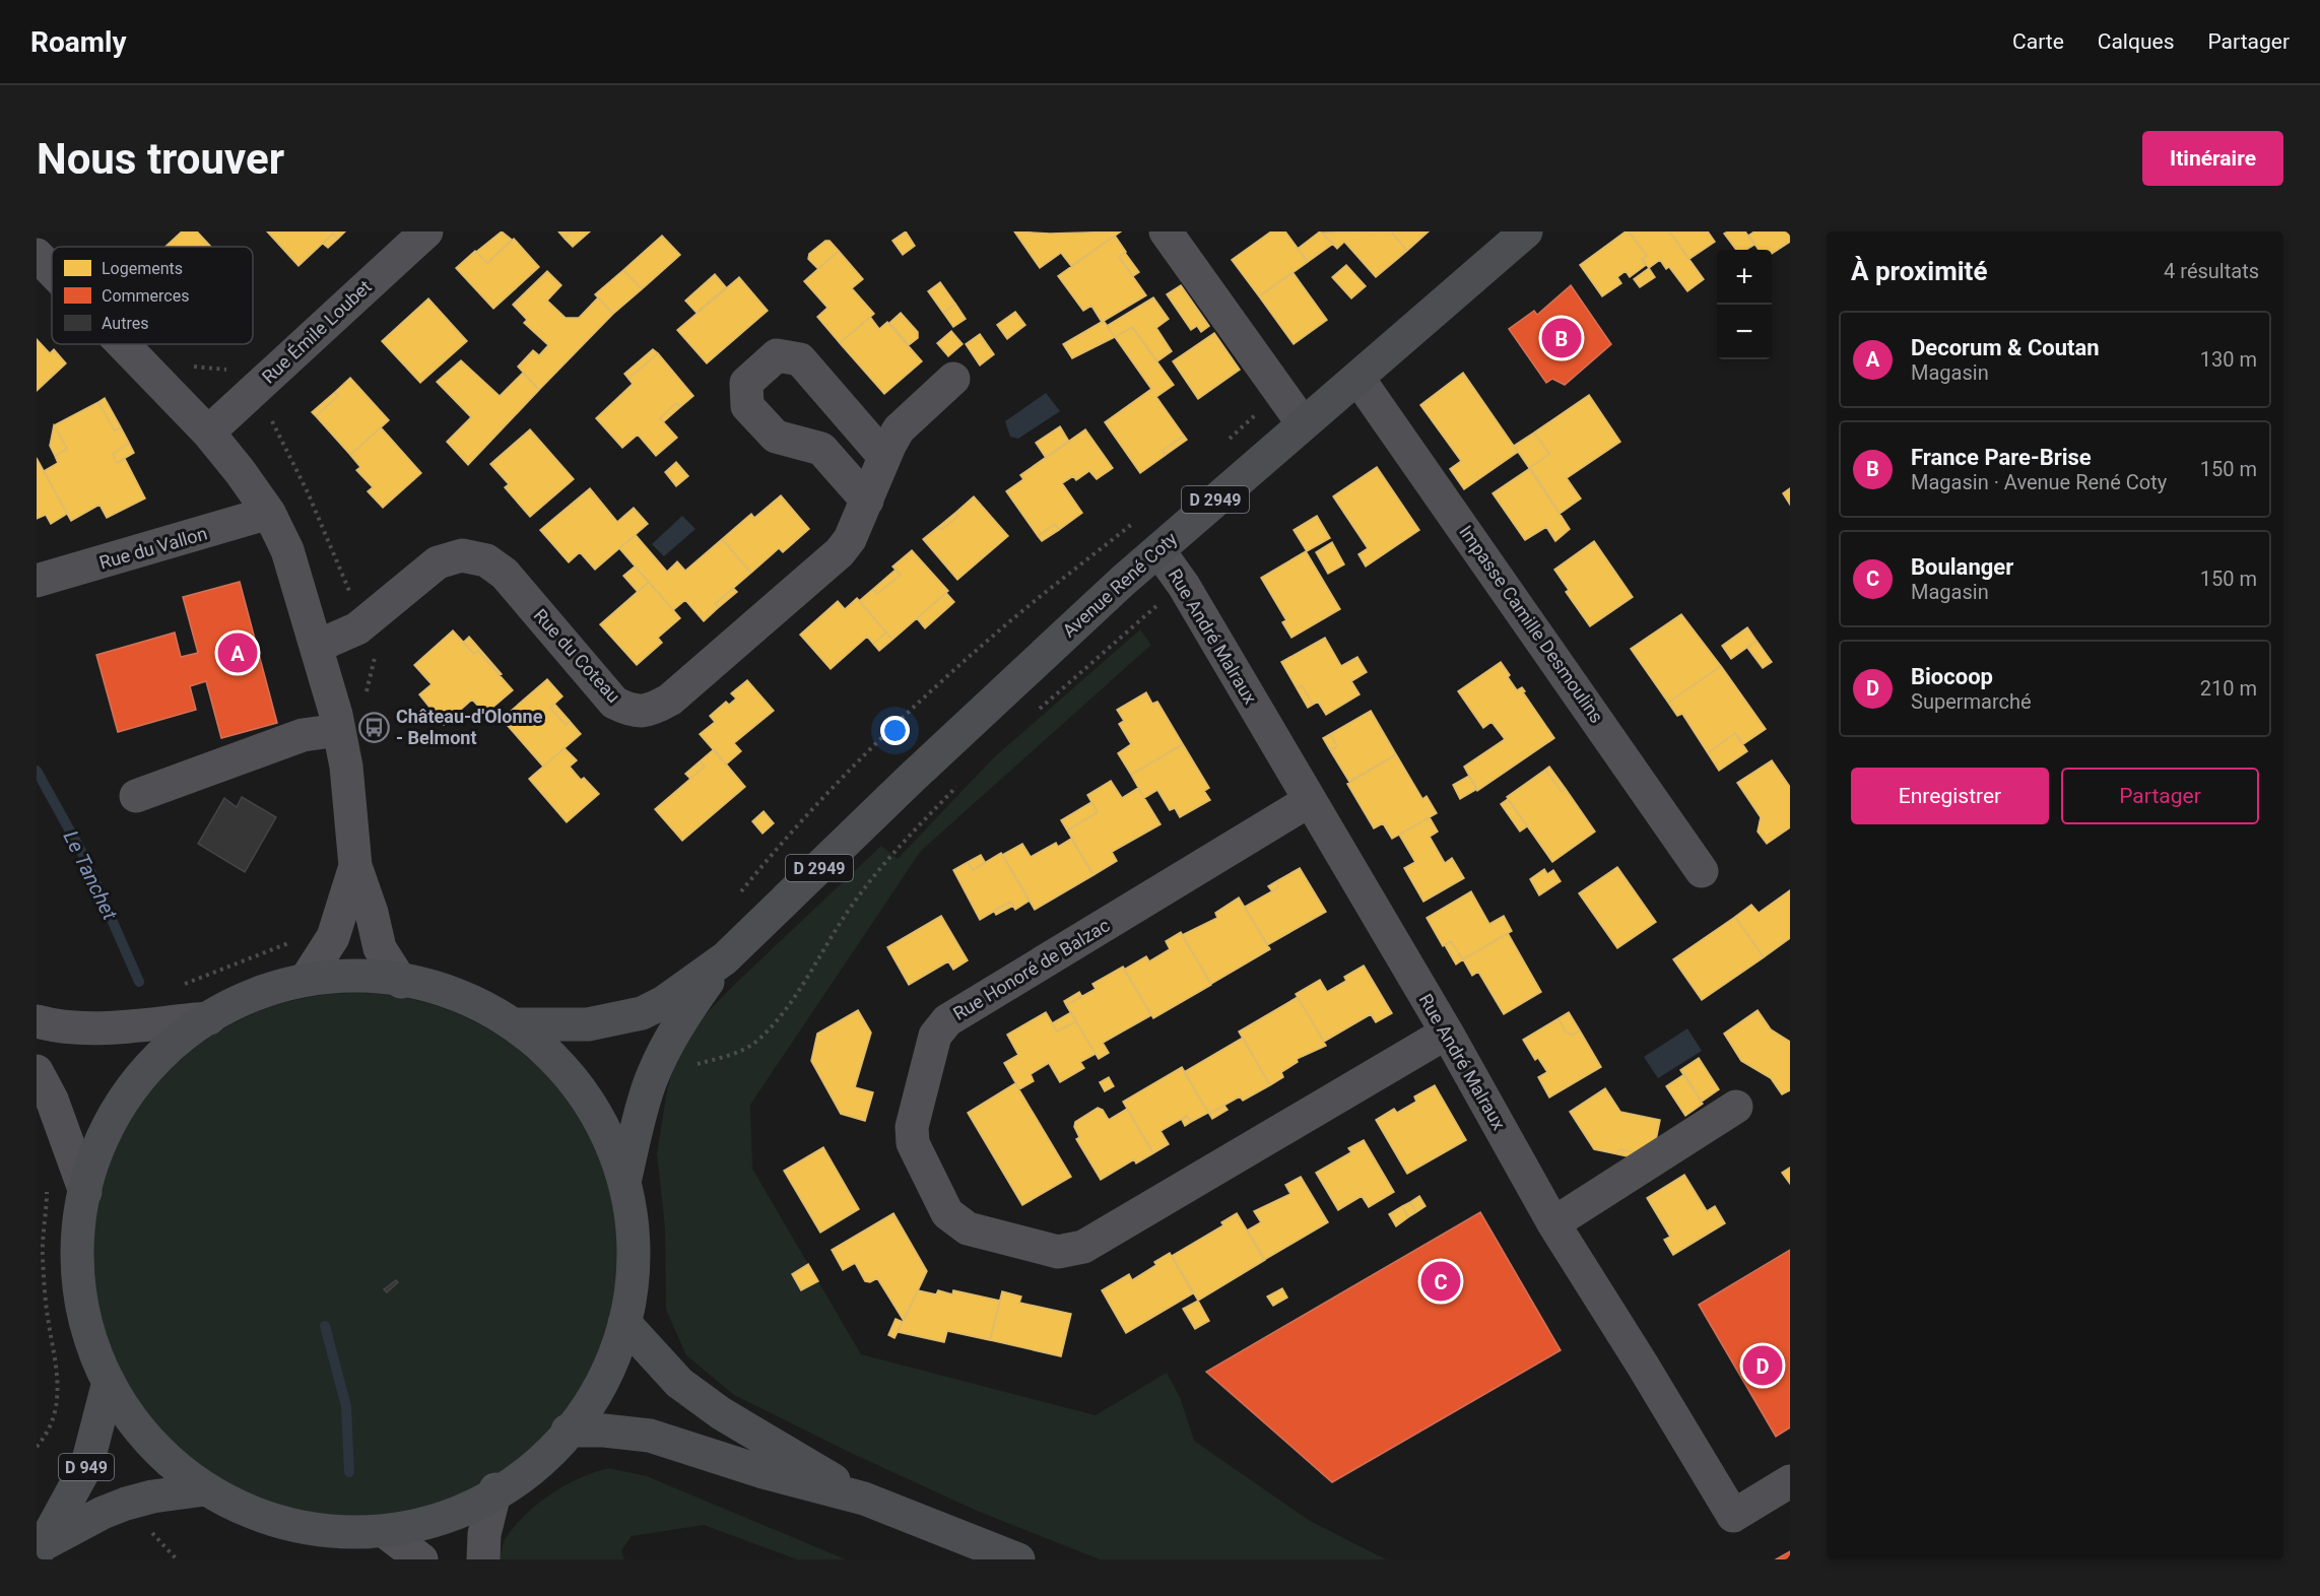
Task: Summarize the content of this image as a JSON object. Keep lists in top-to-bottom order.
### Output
{
  "streets": {
    "main road": ["D 2949", "Avenue René Coty", "D 949"],
    "street": [
      "Rue Émile Loubet",
      "Rue du Vallon",
      "Impasse Camille Desmoulins",
      "Rue André Malraux",
      "Rue du Coteau",
      "Rue Honoré de Balzac"
    ]
  },
  "crossings": [
    ["D 2949", "Avenue René Coty"],
    ["Avenue René Coty", "Impasse Camille Desmoulins"],
    ["Avenue René Coty", "Rue André Malraux"],
    ["Rue André Malraux", "Rue Honoré de Balzac"]
  ],
  "water": ["Le Tanchet"],
  "places": {
    "bus stop": ["Château-d'Olonne - Belmont"]
  },
  "legend": ["Logements", "Commerces", "Autres"],
  "page": {
    "header": "Roamly",
    "nav": ["Carte", "Calques", "Partager"],
    "buttons": [
      "Itinéraire",
      ["Enregistrer", "Partager"]
    ],
    "title": "Nous trouver",
    "heading": ["À proximité", "4 résultats"],
    "map_buttons": ["+", "−"],
    "list": [
      {
        "mark": "A",
        "name": "Decorum & Coutan",
        "note": "Magasin",
        "value": "130 m"
      },
      {
        "mark": "B",
        "name": "France Pare-Brise",
        "note": "Magasin · Avenue René Coty",
        "value": "150 m"
      },
      {
        "mark": "C",
        "name": "Boulanger",
        "note": "Magasin",
        "value": "150 m"
      },
      {
        "mark": "D",
        "name": "Biocoop",
        "note": "Supermarché",
        "value": "210 m"
      }
    ],
    "pins": [
      "B",
      "A",
      "C",
      "D"
    ]
  }
}
